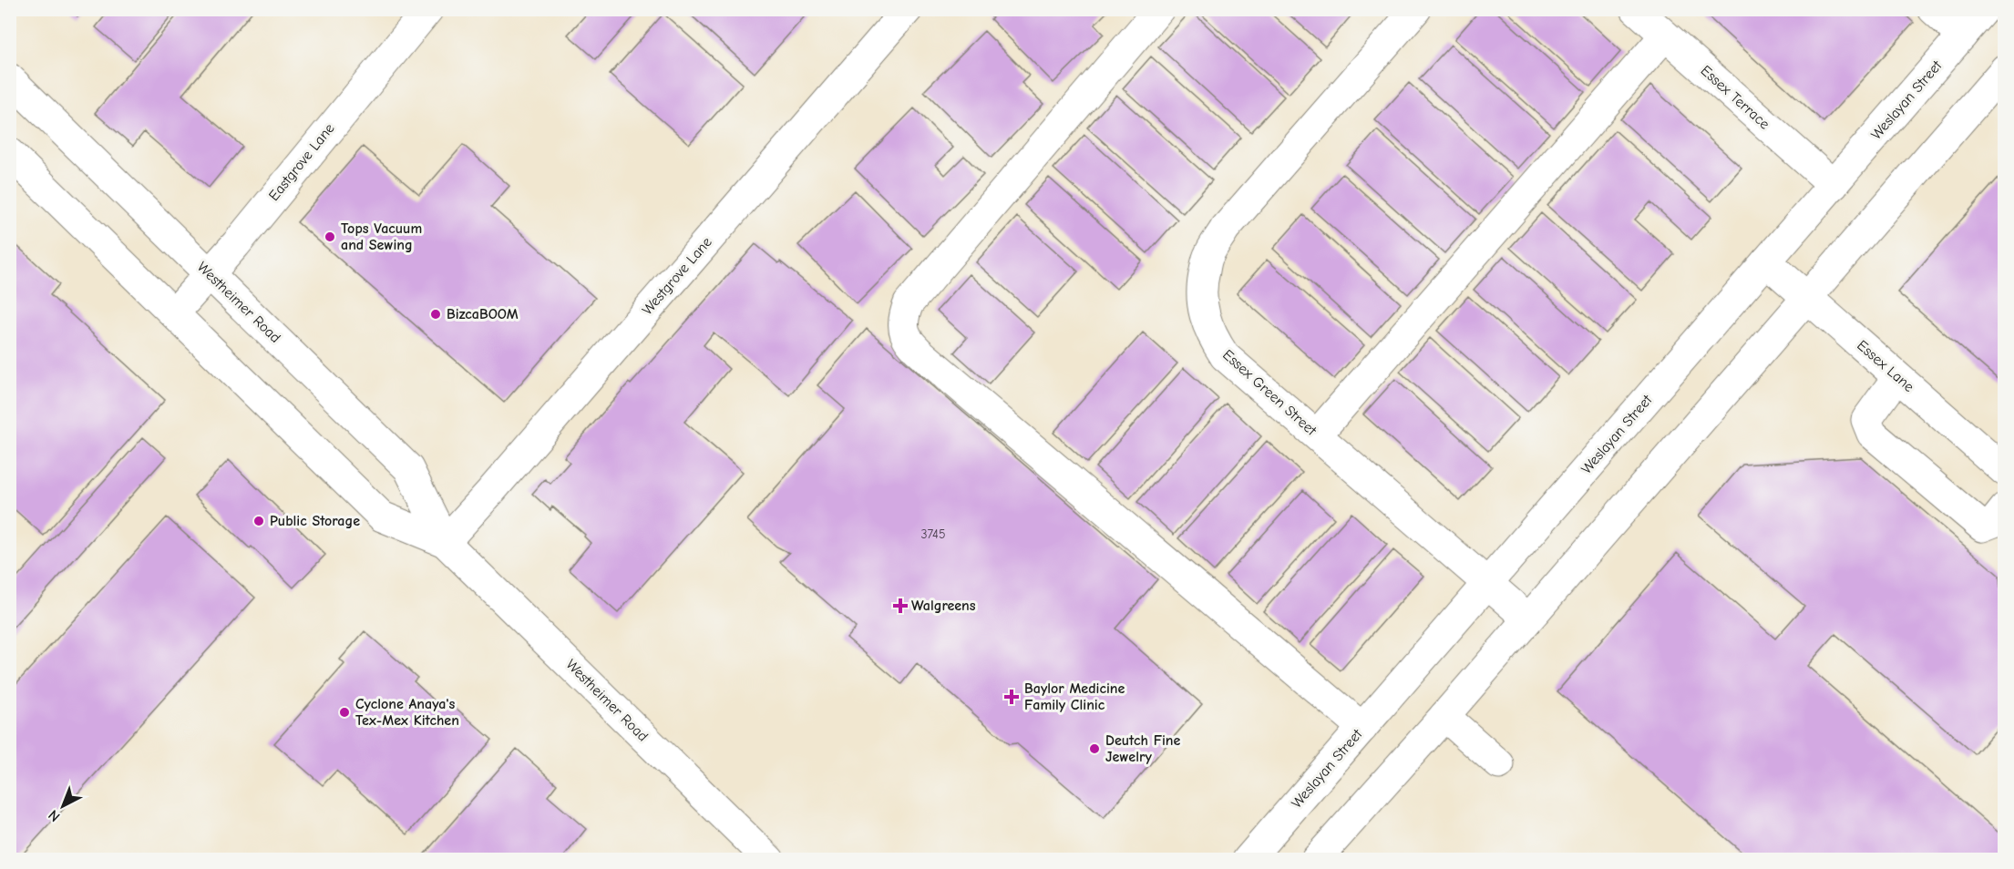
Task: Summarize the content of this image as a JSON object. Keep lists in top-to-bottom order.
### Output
{
  "streets": {
    "main road": [
      "Essex Terrace",
      "Weslayan Street",
      "Eastgrove Lane",
      "Westgrove Lane",
      "Westheimer Road",
      "Essex Lane",
      "Essex Green Street"
    ]
  },
  "crossings": [
    ["Essex Terrace", "Weslayan Street"],
    ["Weslayan Street", "Essex Lane"],
    ["Weslayan Street", "Essex Green Street"],
    ["Eastgrove Lane", "Westheimer Road"],
    ["Westgrove Lane", "Westheimer Road"]
  ],
  "places": {
    "other": [
      "Tops Vacuum and Sewing",
      "BizcaBOOM",
      "Public Storage",
      "Cyclone Anaya's Tex-Mex Kitchen",
      "Deutch Fine Jewelry"
    ],
    "health": ["Walgreens", "Baylor Medicine Family Clinic"]
  },
  "house_numbers": ["3745"],
  "north": "bottom left"
}
